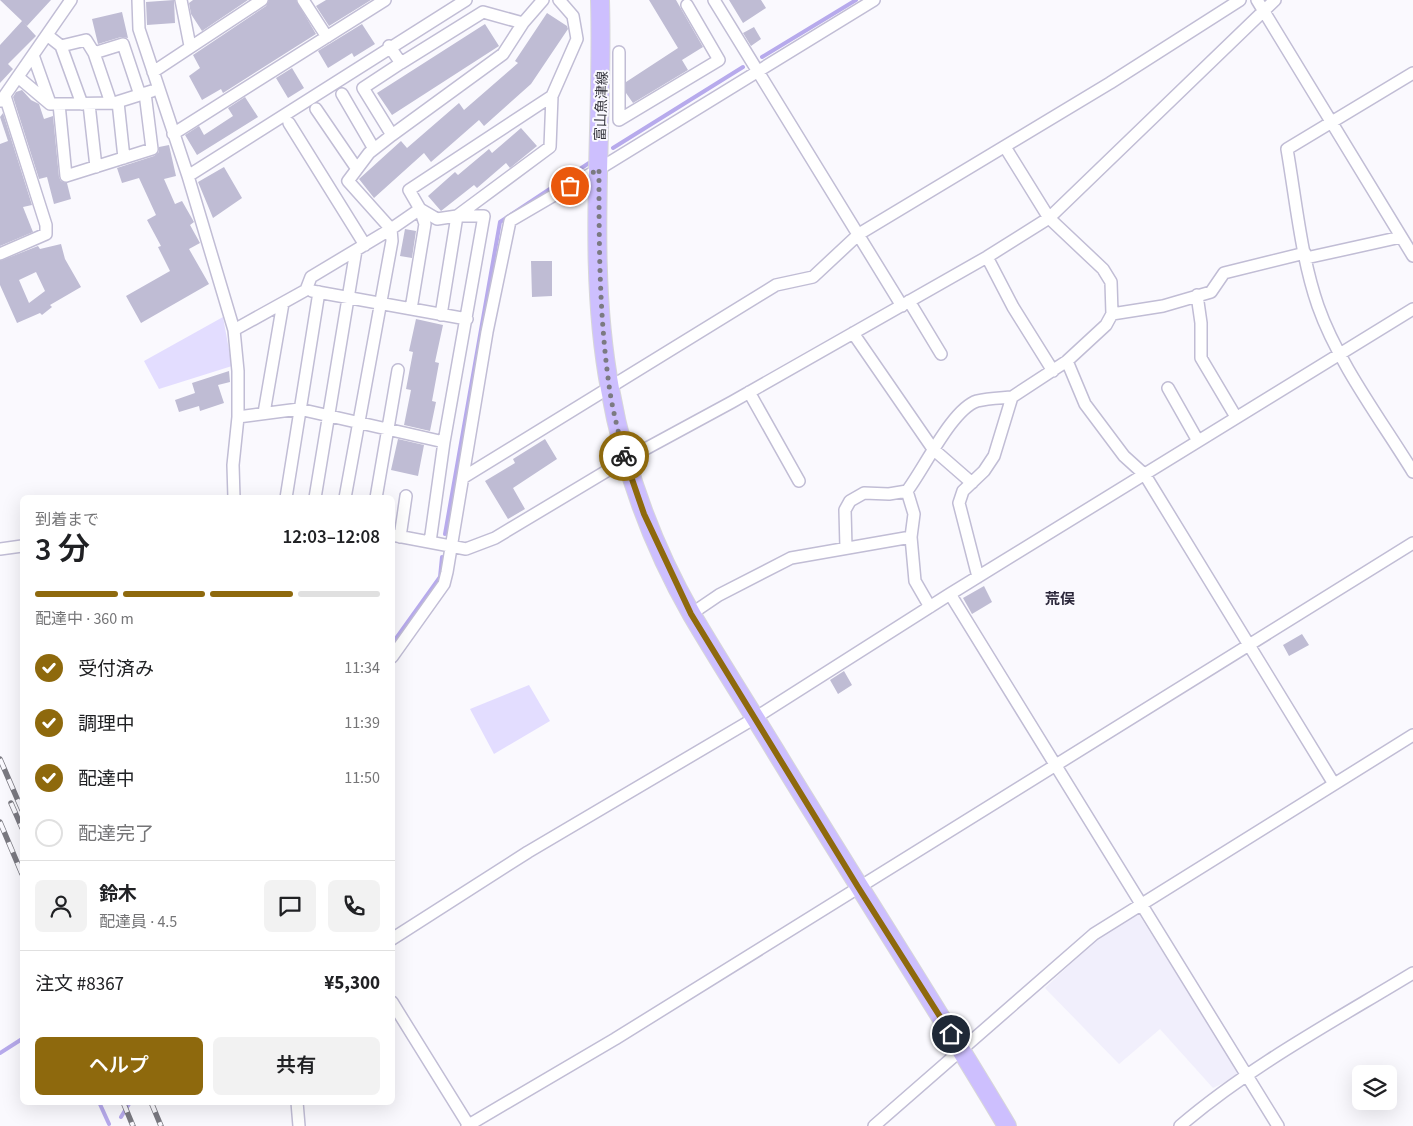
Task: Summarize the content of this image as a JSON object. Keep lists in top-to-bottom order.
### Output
{
  "streets": {
    "main road": ["富山魚津線"]
  },
  "districts": ["荒俣"],
  "page": {
    "heading": ["3 分", "到着まで", "12:03–12:08"],
    "panel": [
      "鈴木",
      "配達員 · 4.5",
      "注文 #8367",
      "¥5,300"
    ],
    "bar": "配達中 · 360 m",
    "list": [
      ["受付済み", "11:34"],
      ["調理中", "11:39"],
      ["配達中", "11:50"],
      "配達完了"
    ],
    "buttons": ["ヘルプ", "共有"]
  }
}
